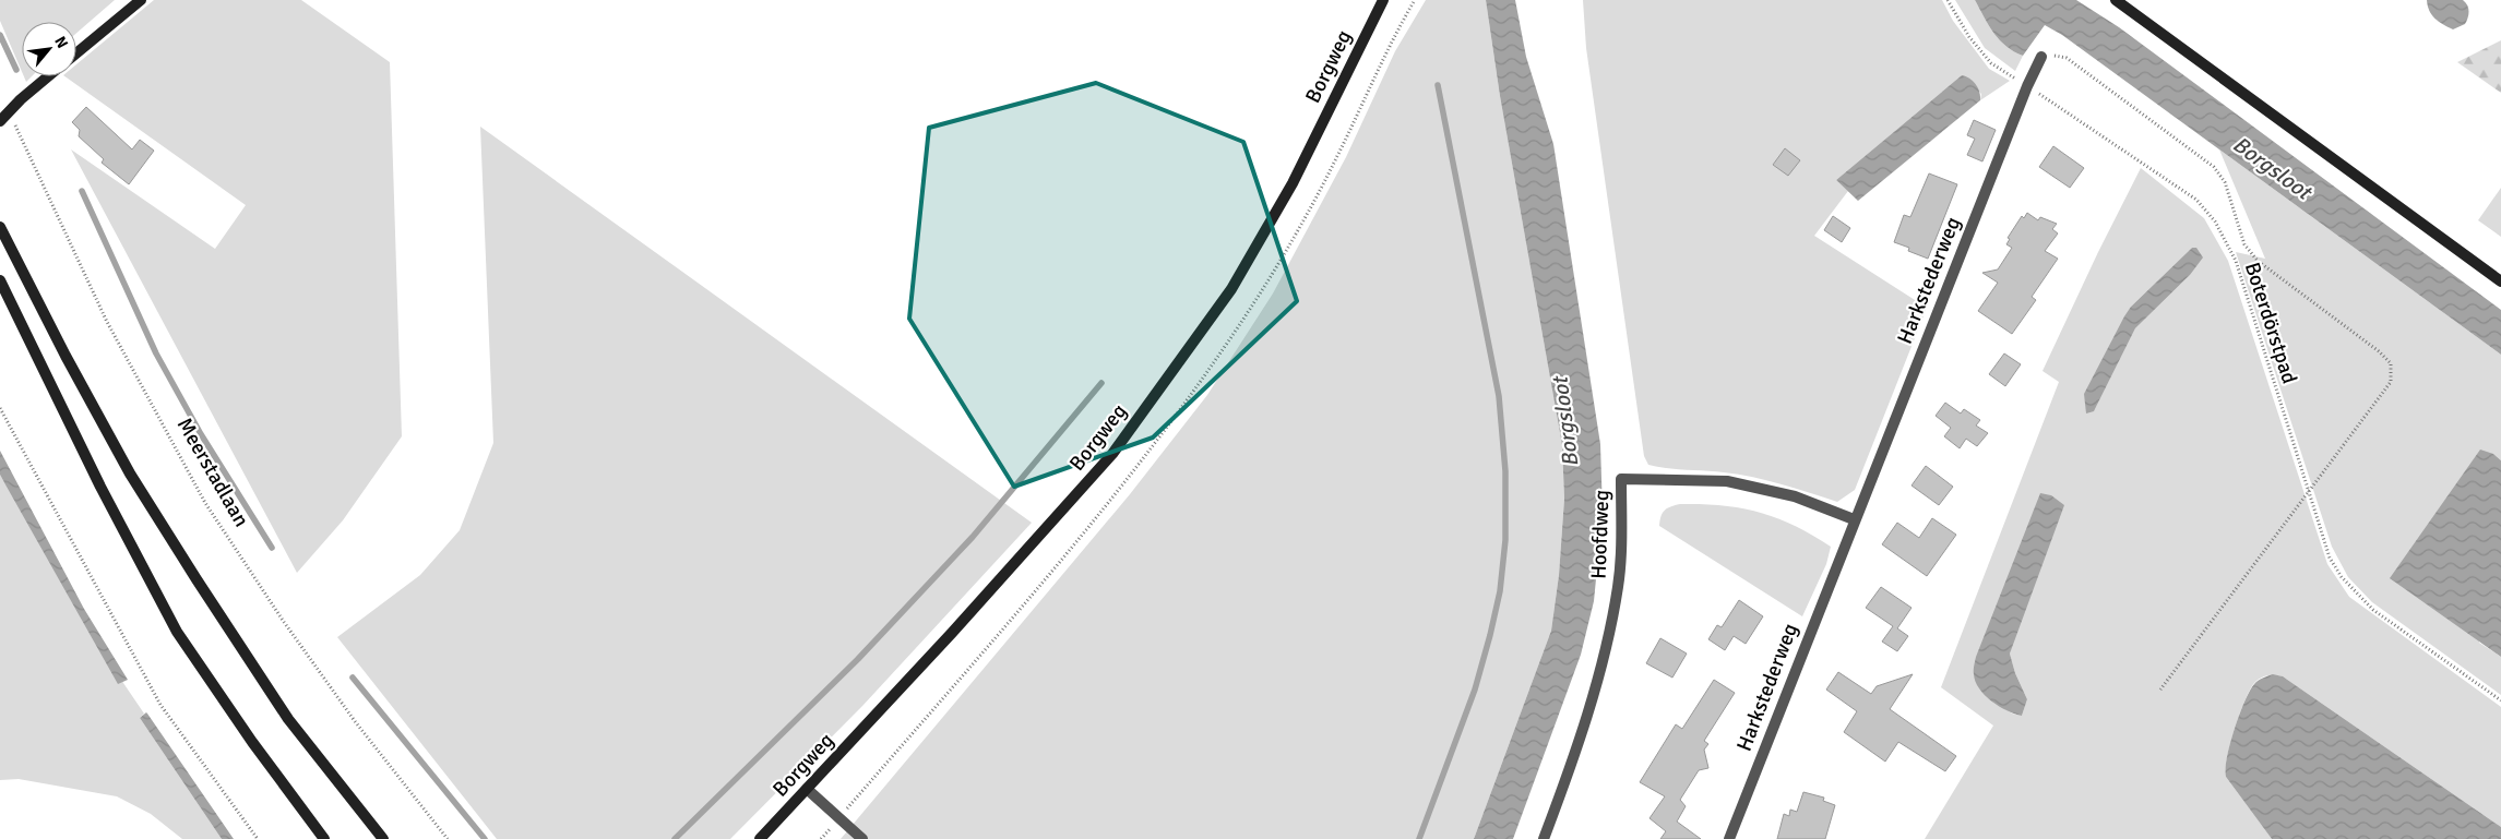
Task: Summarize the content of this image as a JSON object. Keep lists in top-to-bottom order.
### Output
{
  "streets": {
    "main road": ["Borgweg"],
    "street": ["Harkstederweg", "Hoofdweg"],
    "path": ["Boterdörstpad", "Meerstadlaan"]
  },
  "crossings": [
    ["Harkstederweg", "Boterdörstpad"],
    ["Harkstederweg", "Hoofdweg"]
  ],
  "water": ["Borgsloot"],
  "north": "top right"
}
